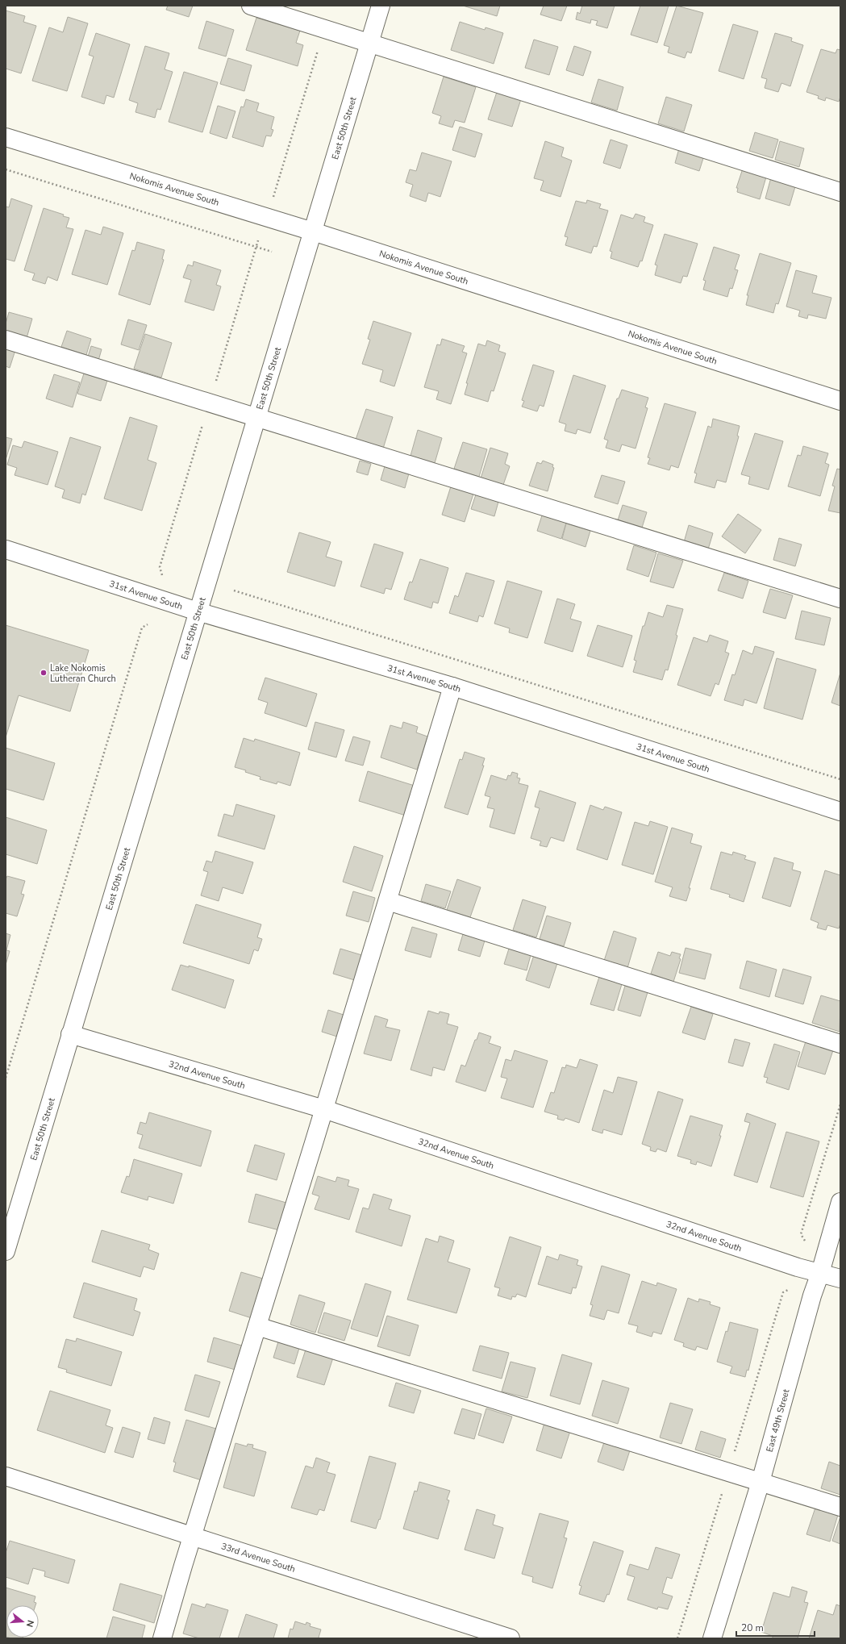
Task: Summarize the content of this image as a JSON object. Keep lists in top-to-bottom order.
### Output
{
  "streets": {
    "street": [
      "East 50th Street",
      "Nokomis Avenue South",
      "31st Avenue South",
      "32nd Avenue South",
      "East 49th Street",
      "33rd Avenue South"
    ]
  },
  "crossings": [
    ["East 50th Street", "Nokomis Avenue South"],
    ["East 50th Street", "31st Avenue South"],
    ["East 50th Street", "32nd Avenue South"],
    ["32nd Avenue South", "East 49th Street"]
  ],
  "places": ["Lake Nokomis Lutheran Church"],
  "scale_bar": "20 m",
  "north": "right"
}
